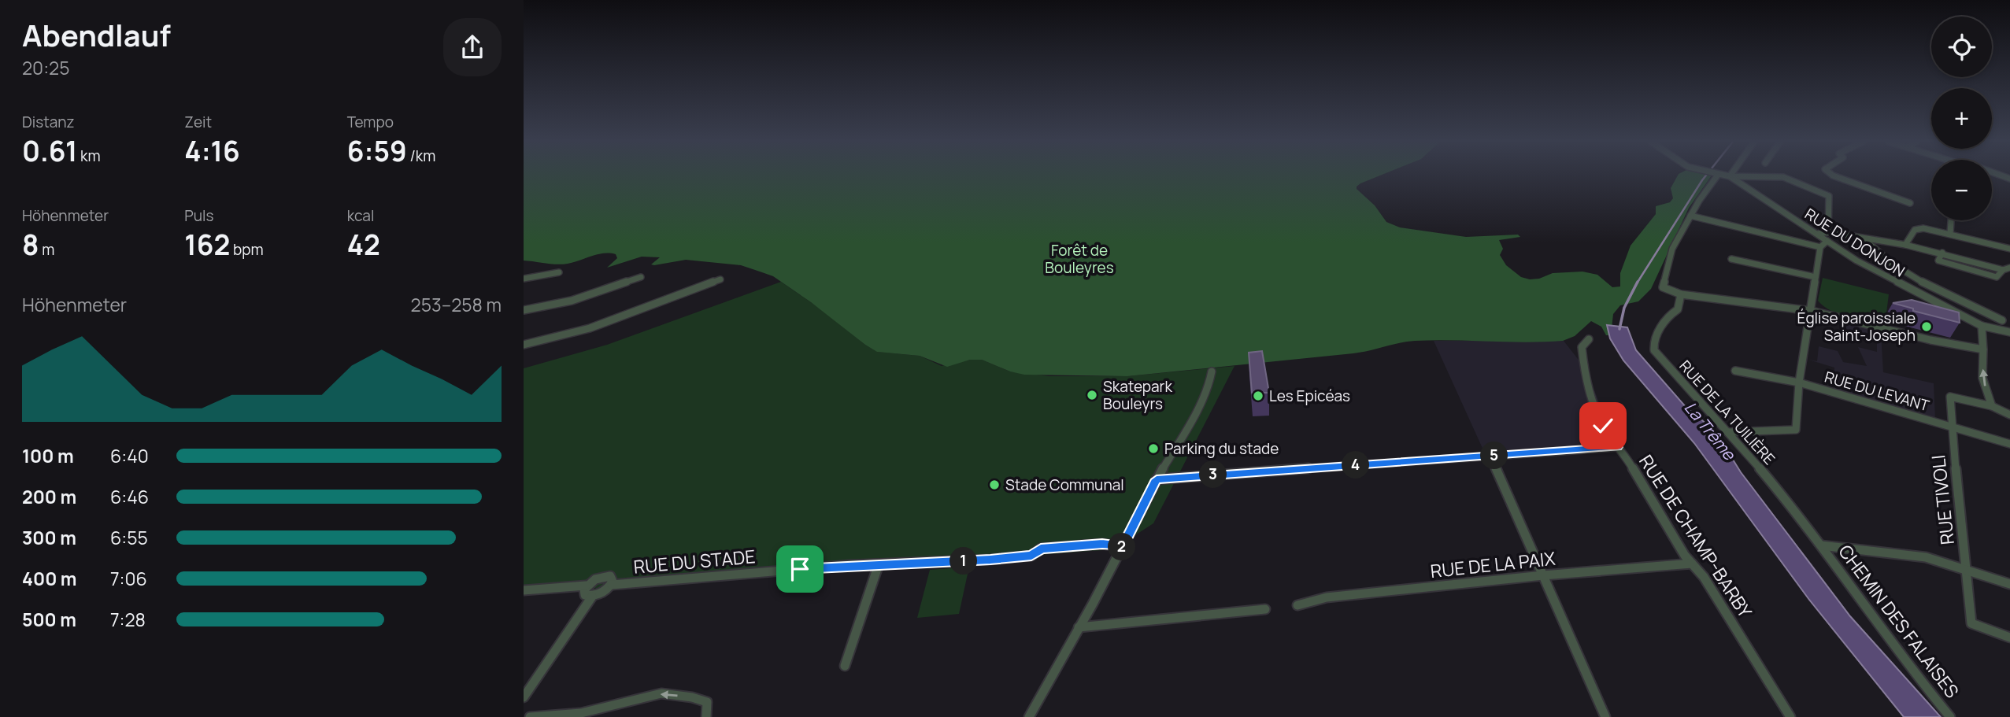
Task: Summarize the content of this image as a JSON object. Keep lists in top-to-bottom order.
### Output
{
  "streets": {
    "street": [
      "RUE DU DONJON",
      "RUE DU LEVANT",
      "RUE DE LA TUILIÈRE",
      "RUE TIVOLI",
      "RUE DE CHAMP-BARBY",
      "RUE DU STADE",
      "RUE DE LA PAIX",
      "CHEMIN DES FALAISES"
    ]
  },
  "crossings": [
    ["RUE DU LEVANT", "RUE TIVOLI"],
    ["RUE DE LA TUILIÈRE", "CHEMIN DES FALAISES"],
    ["RUE DE CHAMP-BARBY", "RUE DE LA PAIX"]
  ],
  "water": ["La Trême"],
  "parks": ["Forêt de Bouleyres"],
  "places": [
    "Église paroissiale Saint-Joseph",
    "Skatepark Bouleyrs",
    "Les Epicéas",
    "Parking du stade",
    "Stade Communal"
  ],
  "page": {
    "heading": ["Abendlauf", "20:25"],
    "map_buttons": ["+", "−"],
    "stats": [
      ["Distanz", "0.61 km"],
      ["Zeit", "4:16"],
      ["Tempo", "6:59 /km"],
      ["Höhenmeter", "8 m"],
      ["Puls", "162 bpm"],
      ["kcal", "42"]
    ],
    "chart": ["Höhenmeter", "253–258 m"],
    "list": [
      {
        "name": "100 m",
        "note": "6:40"
      },
      {
        "name": "200 m",
        "note": "6:46"
      },
      {
        "name": "300 m",
        "note": "6:55"
      },
      {
        "name": "400 m",
        "note": "7:06"
      },
      {
        "name": "500 m",
        "note": "7:28"
      }
    ],
    "pins": [
      "5",
      "4",
      "3",
      "2",
      "1"
    ]
  }
}
